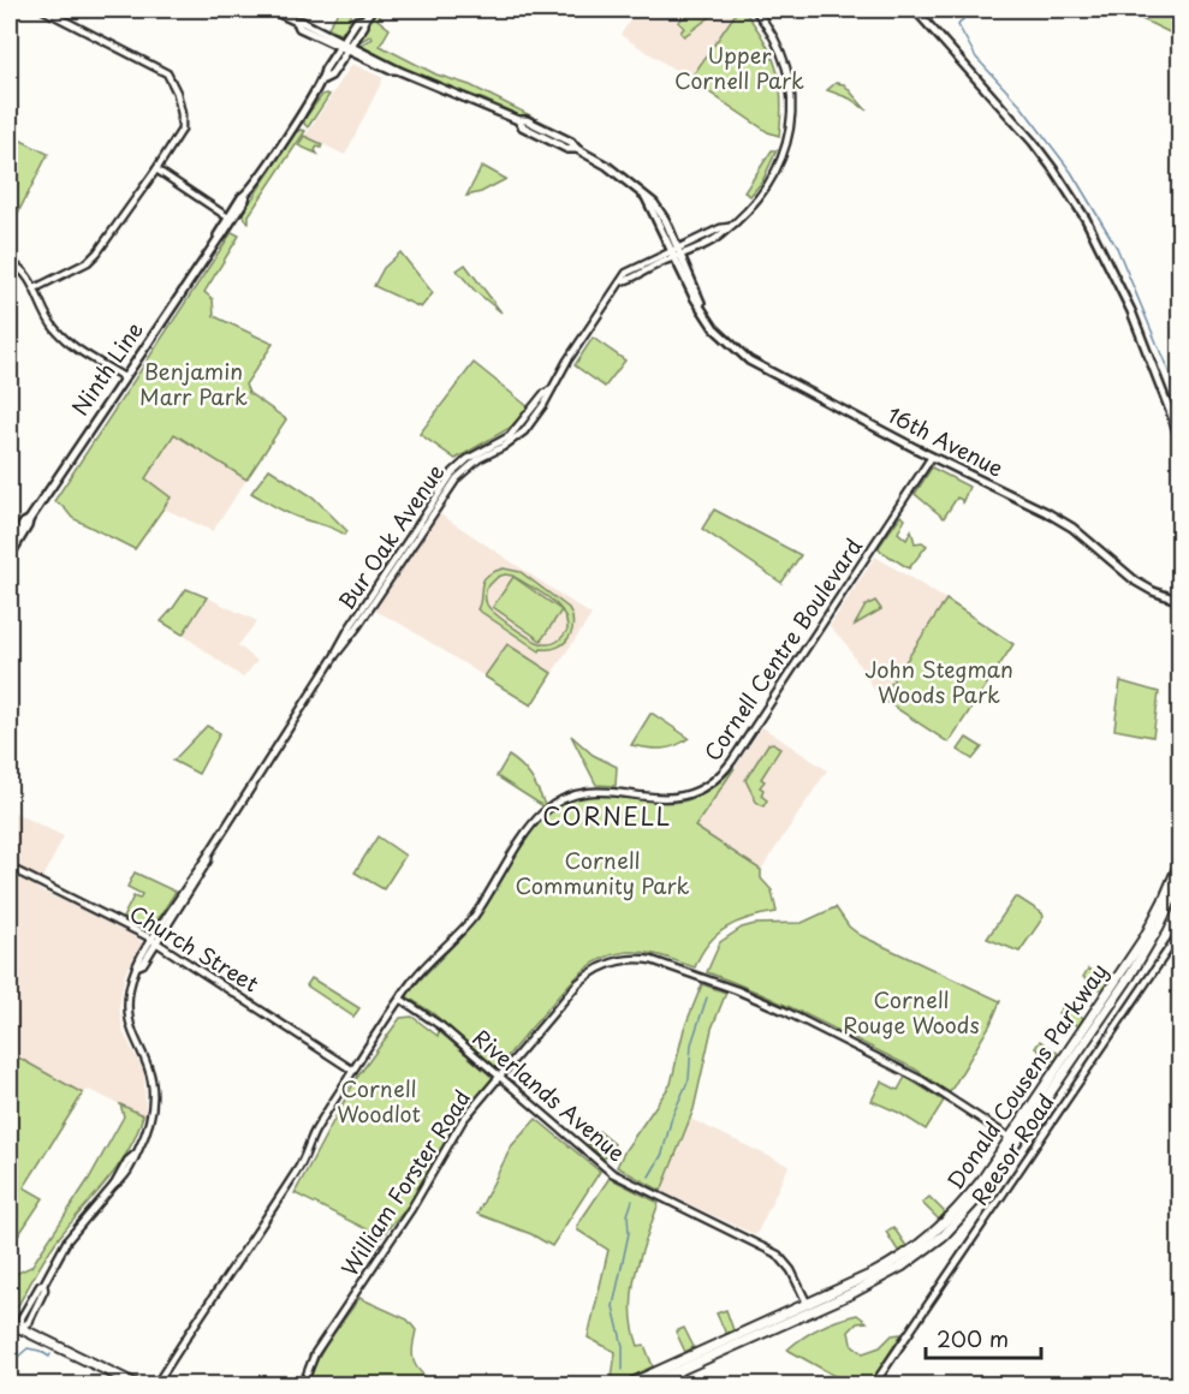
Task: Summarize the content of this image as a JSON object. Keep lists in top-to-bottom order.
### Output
{
  "streets": {
    "main road": ["Ninth Line", "16th Avenue", "Donald Cousens Parkway"],
    "street": [
      "Bur Oak Avenue",
      "Cornell Centre Boulevard",
      "Church Street",
      "Riverlands Avenue",
      "Reesor Road",
      "William Forster Road"
    ]
  },
  "crossings": [
    ["Ninth Line", "16th Avenue"],
    ["16th Avenue", "Bur Oak Avenue"],
    ["16th Avenue", "Cornell Centre Boulevard"],
    ["Bur Oak Avenue", "Church Street"],
    ["Cornell Centre Boulevard", "Church Street"],
    ["Cornell Centre Boulevard", "Riverlands Avenue"],
    ["Donald Cousens Parkway", "Riverlands Avenue"],
    ["Donald Cousens Parkway", "William Forster Road"],
    ["Riverlands Avenue", "William Forster Road"]
  ],
  "districts": ["CORNELL"],
  "parks": [
    "Upper Cornell Park",
    "Benjamin Marr Park",
    "John Stegman Woods Park",
    "Cornell Community Park",
    "Cornell Rouge Woods",
    "Cornell Woodlot"
  ],
  "scale_bar": "200 m"
}
